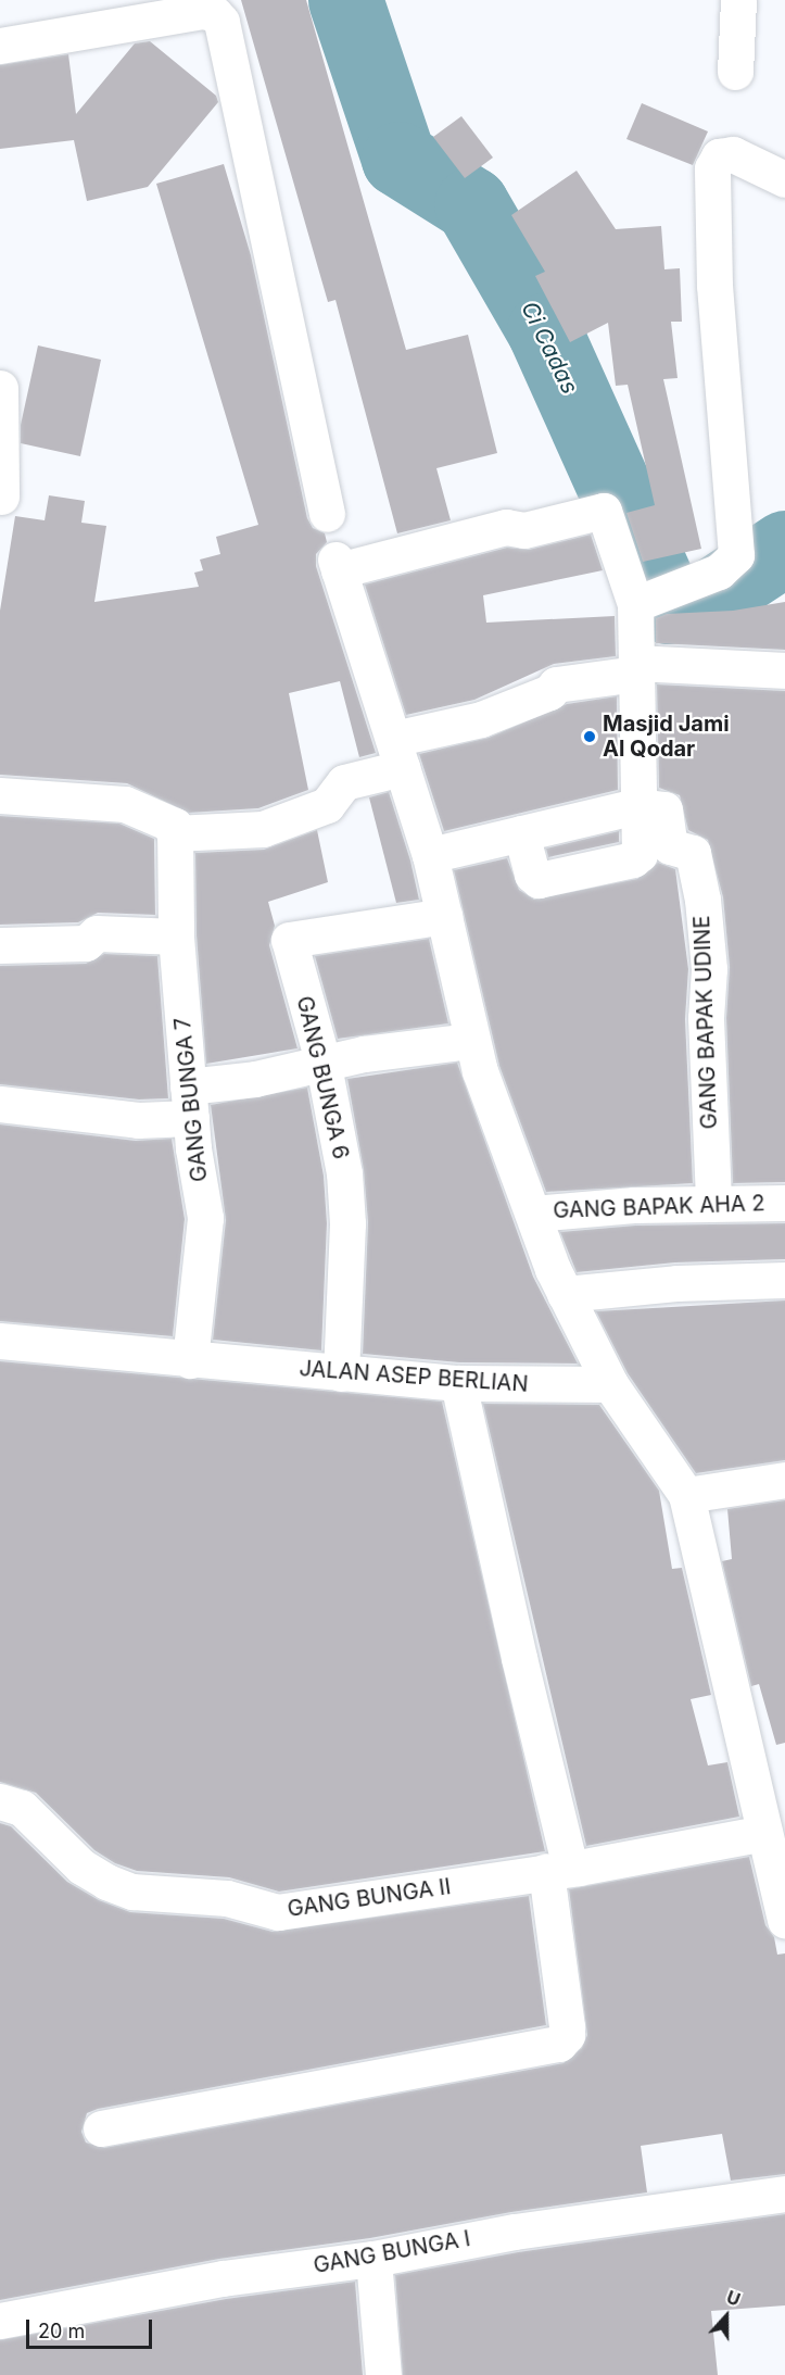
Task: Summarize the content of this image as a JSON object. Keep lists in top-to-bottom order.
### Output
{
  "streets": {
    "street": [
      "GANG BAPAK UDINE",
      "GANG BUNGA 6",
      "GANG BUNGA 7",
      "GANG BAPAK AHA 2",
      "JALAN ASEP BERLIAN",
      "GANG BUNGA II",
      "GANG BUNGA I"
    ]
  },
  "crossings": [
    ["GANG BAPAK UDINE", "GANG BAPAK AHA 2"],
    ["GANG BUNGA 6", "JALAN ASEP BERLIAN"],
    ["GANG BUNGA 7", "JALAN ASEP BERLIAN"]
  ],
  "water": ["Ci Cadas"],
  "places": ["Masjid Jami Al Qodar"],
  "scale_bar": "20 m",
  "north": "top"
}
